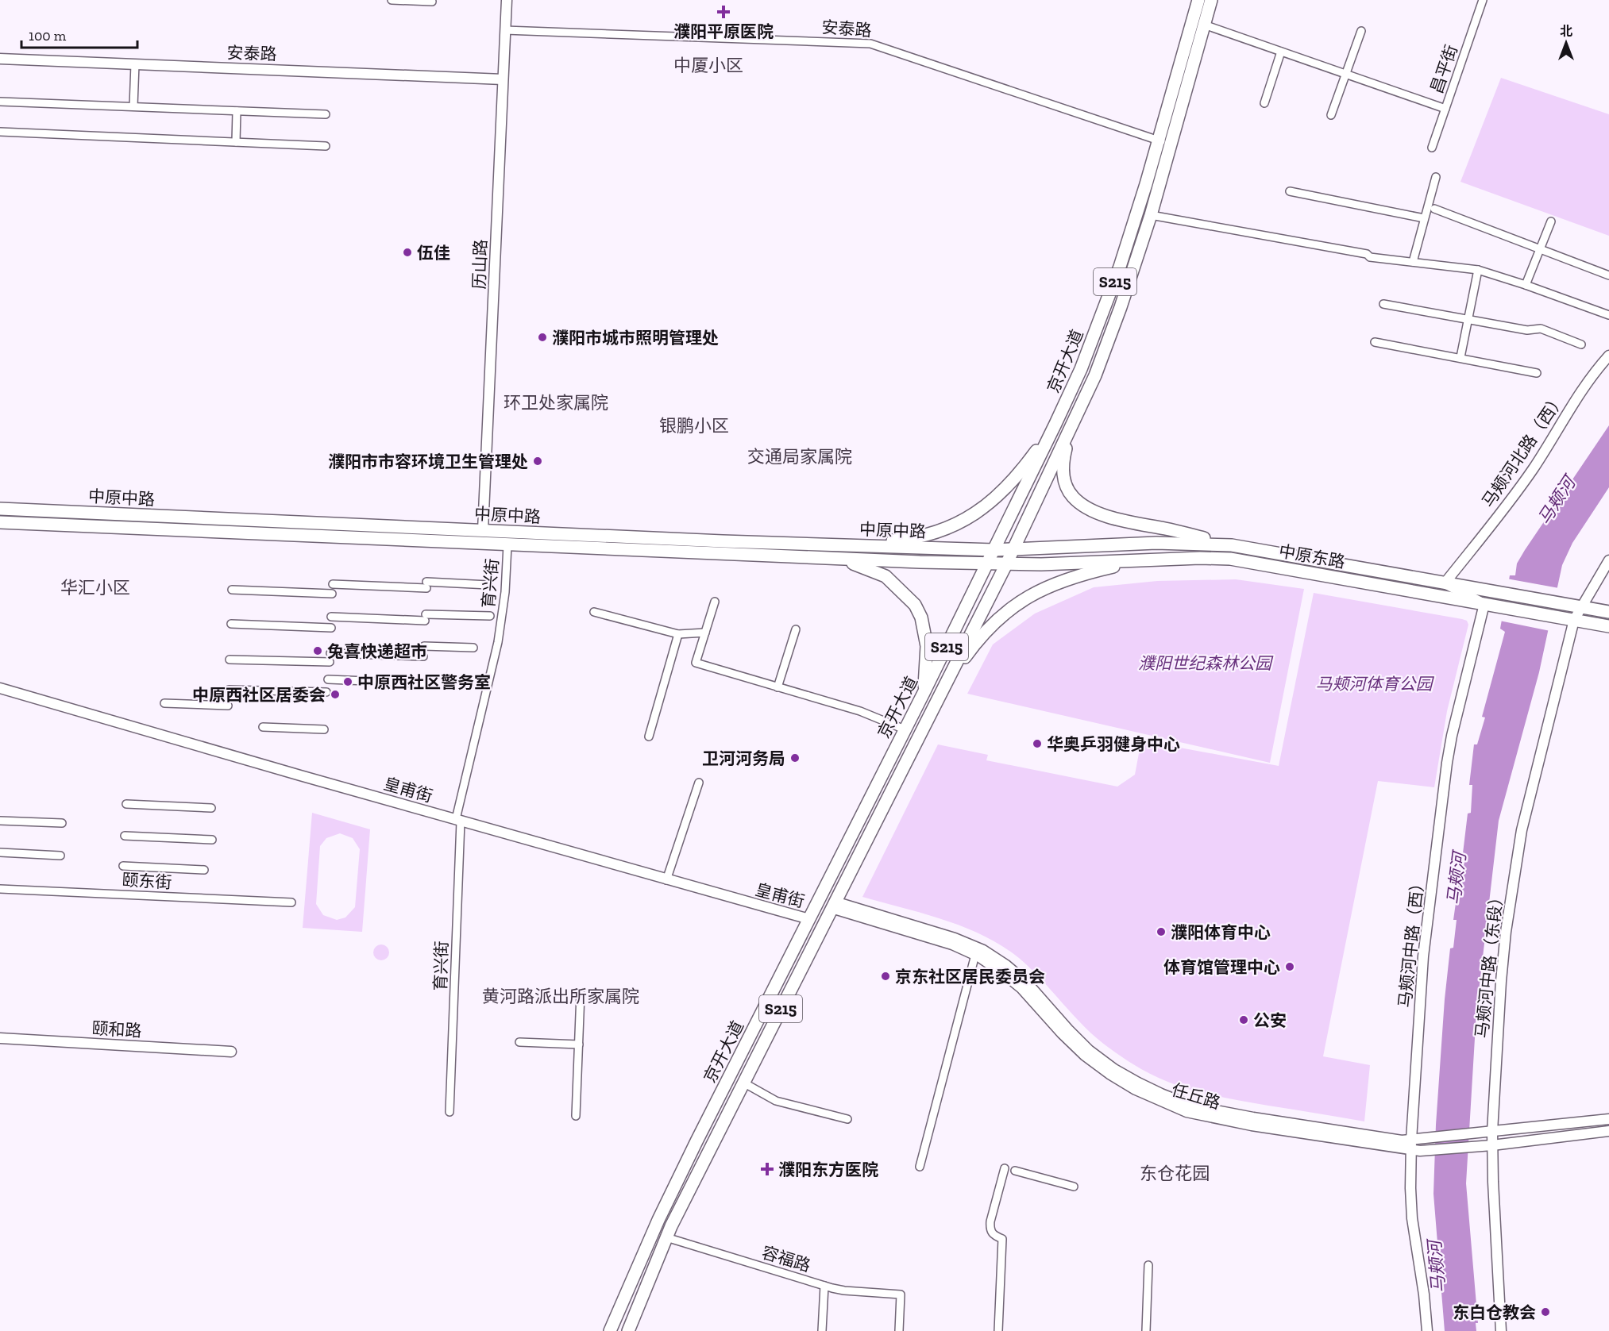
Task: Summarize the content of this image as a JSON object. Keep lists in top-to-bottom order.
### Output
{
  "streets": {
    "main road": [
      "S215",
      "京开大道",
      "中原中路",
      "中原东路"
    ],
    "street": [
      "安泰路",
      "昌平街",
      "历山路",
      "马颊河北路（西）",
      "育兴街",
      "皇甫街",
      "颐东街",
      "马颊河中路（西）",
      "马颊河中路（东段）",
      "颐和路",
      "任丘路",
      "容福路"
    ]
  },
  "crossings": [
    ["安泰路", "历山路"],
    ["安泰路", "京开大道"],
    ["历山路", "中原中路"],
    ["京开大道", "中原中路"],
    ["京开大道", "中原东路"],
    ["京开大道", "皇甫街"],
    ["京开大道", "任丘路"],
    ["京开大道", "容福路"],
    ["马颊河北路（西）", "中原东路"],
    ["中原中路", "中原东路"],
    ["中原中路", "育兴街"],
    ["中原东路", "马颊河中路（西）"],
    ["中原东路", "马颊河中路（东段）"],
    ["育兴街", "皇甫街"],
    ["马颊河中路（西）", "任丘路"],
    ["马颊河中路（东段）", "任丘路"]
  ],
  "districts": [
    "中厦小区",
    "环卫处家属院",
    "银鹏小区",
    "交通局家属院",
    "华汇小区",
    "黄河路派出所家属院",
    "东仓花园"
  ],
  "water": ["马颊河"],
  "parks": ["濮阳世纪森林公园", "马颊河体育公园"],
  "places": {
    "health": ["濮阳平原医院", "濮阳东方医院"],
    "other": [
      "伍佳",
      "濮阳市城市照明管理处",
      "濮阳市市容环境卫生管理处",
      "兔喜快递超市",
      "中原西社区警务室",
      "中原西社区居委会",
      "华奥乒羽健身中心",
      "卫河河务局",
      "濮阳体育中心",
      "体育馆管理中心",
      "京东社区居民委员会",
      "公安",
      "东白仓教会"
    ]
  },
  "scale_bar": "100 m",
  "north": "top"
}
